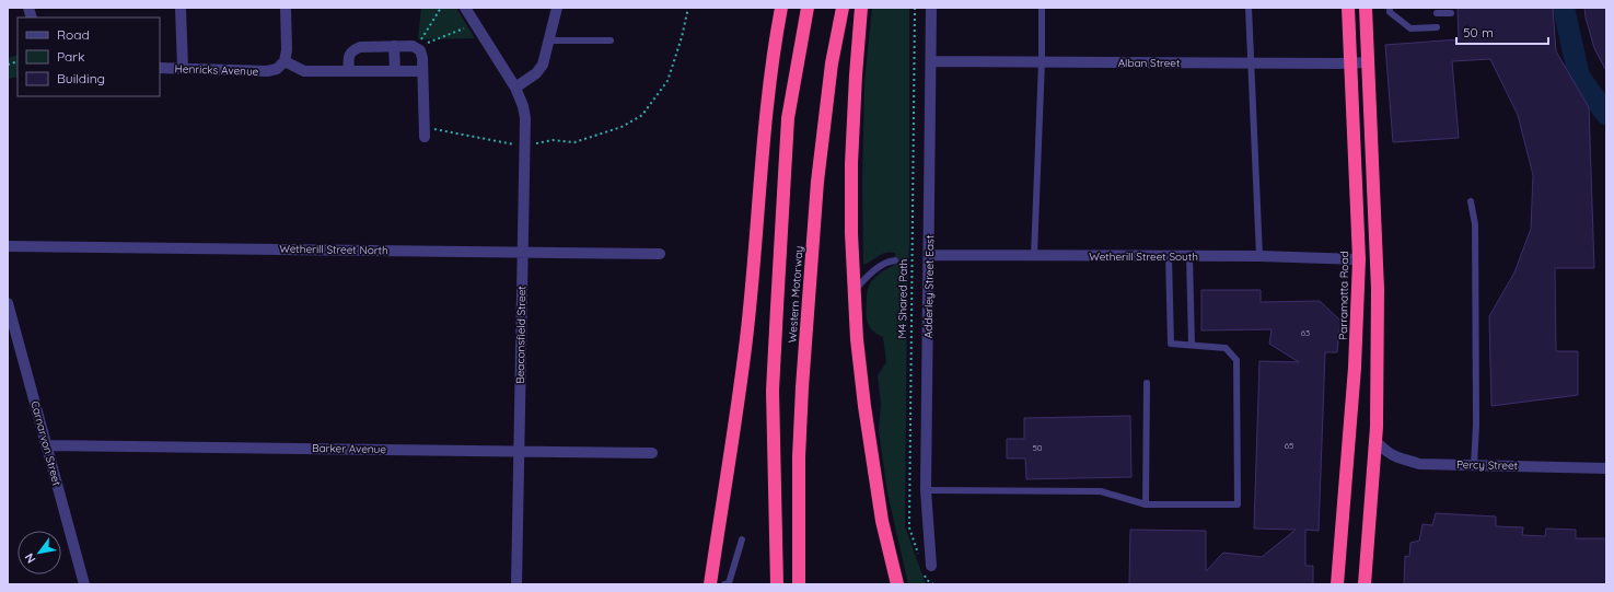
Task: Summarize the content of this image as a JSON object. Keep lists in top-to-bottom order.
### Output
{
  "streets": {
    "highway": ["Western Motorway", "Parramatta Road"],
    "street": [
      "Alban Street",
      "Henricks Avenue",
      "Wetherill Street North",
      "Wetherill Street South",
      "Adderley Street East",
      "Beaconsfield Street",
      "Carnarvon Street",
      "Barker Avenue",
      "Percy Street"
    ],
    "path": ["M4 Shared Path"]
  },
  "crossings": [
    ["Alban Street", "Adderley Street East"],
    ["Alban Street", "Parramatta Road"],
    ["Wetherill Street North", "Beaconsfield Street"],
    ["Wetherill Street South", "Adderley Street East"],
    ["Wetherill Street South", "Parramatta Road"],
    ["Beaconsfield Street", "Barker Avenue"],
    ["Carnarvon Street", "Barker Avenue"]
  ],
  "house_numbers": ["63", "65", "50"],
  "legend": ["Road", "Park", "Building"],
  "scale_bar": "50 m",
  "north": "bottom left"
}
